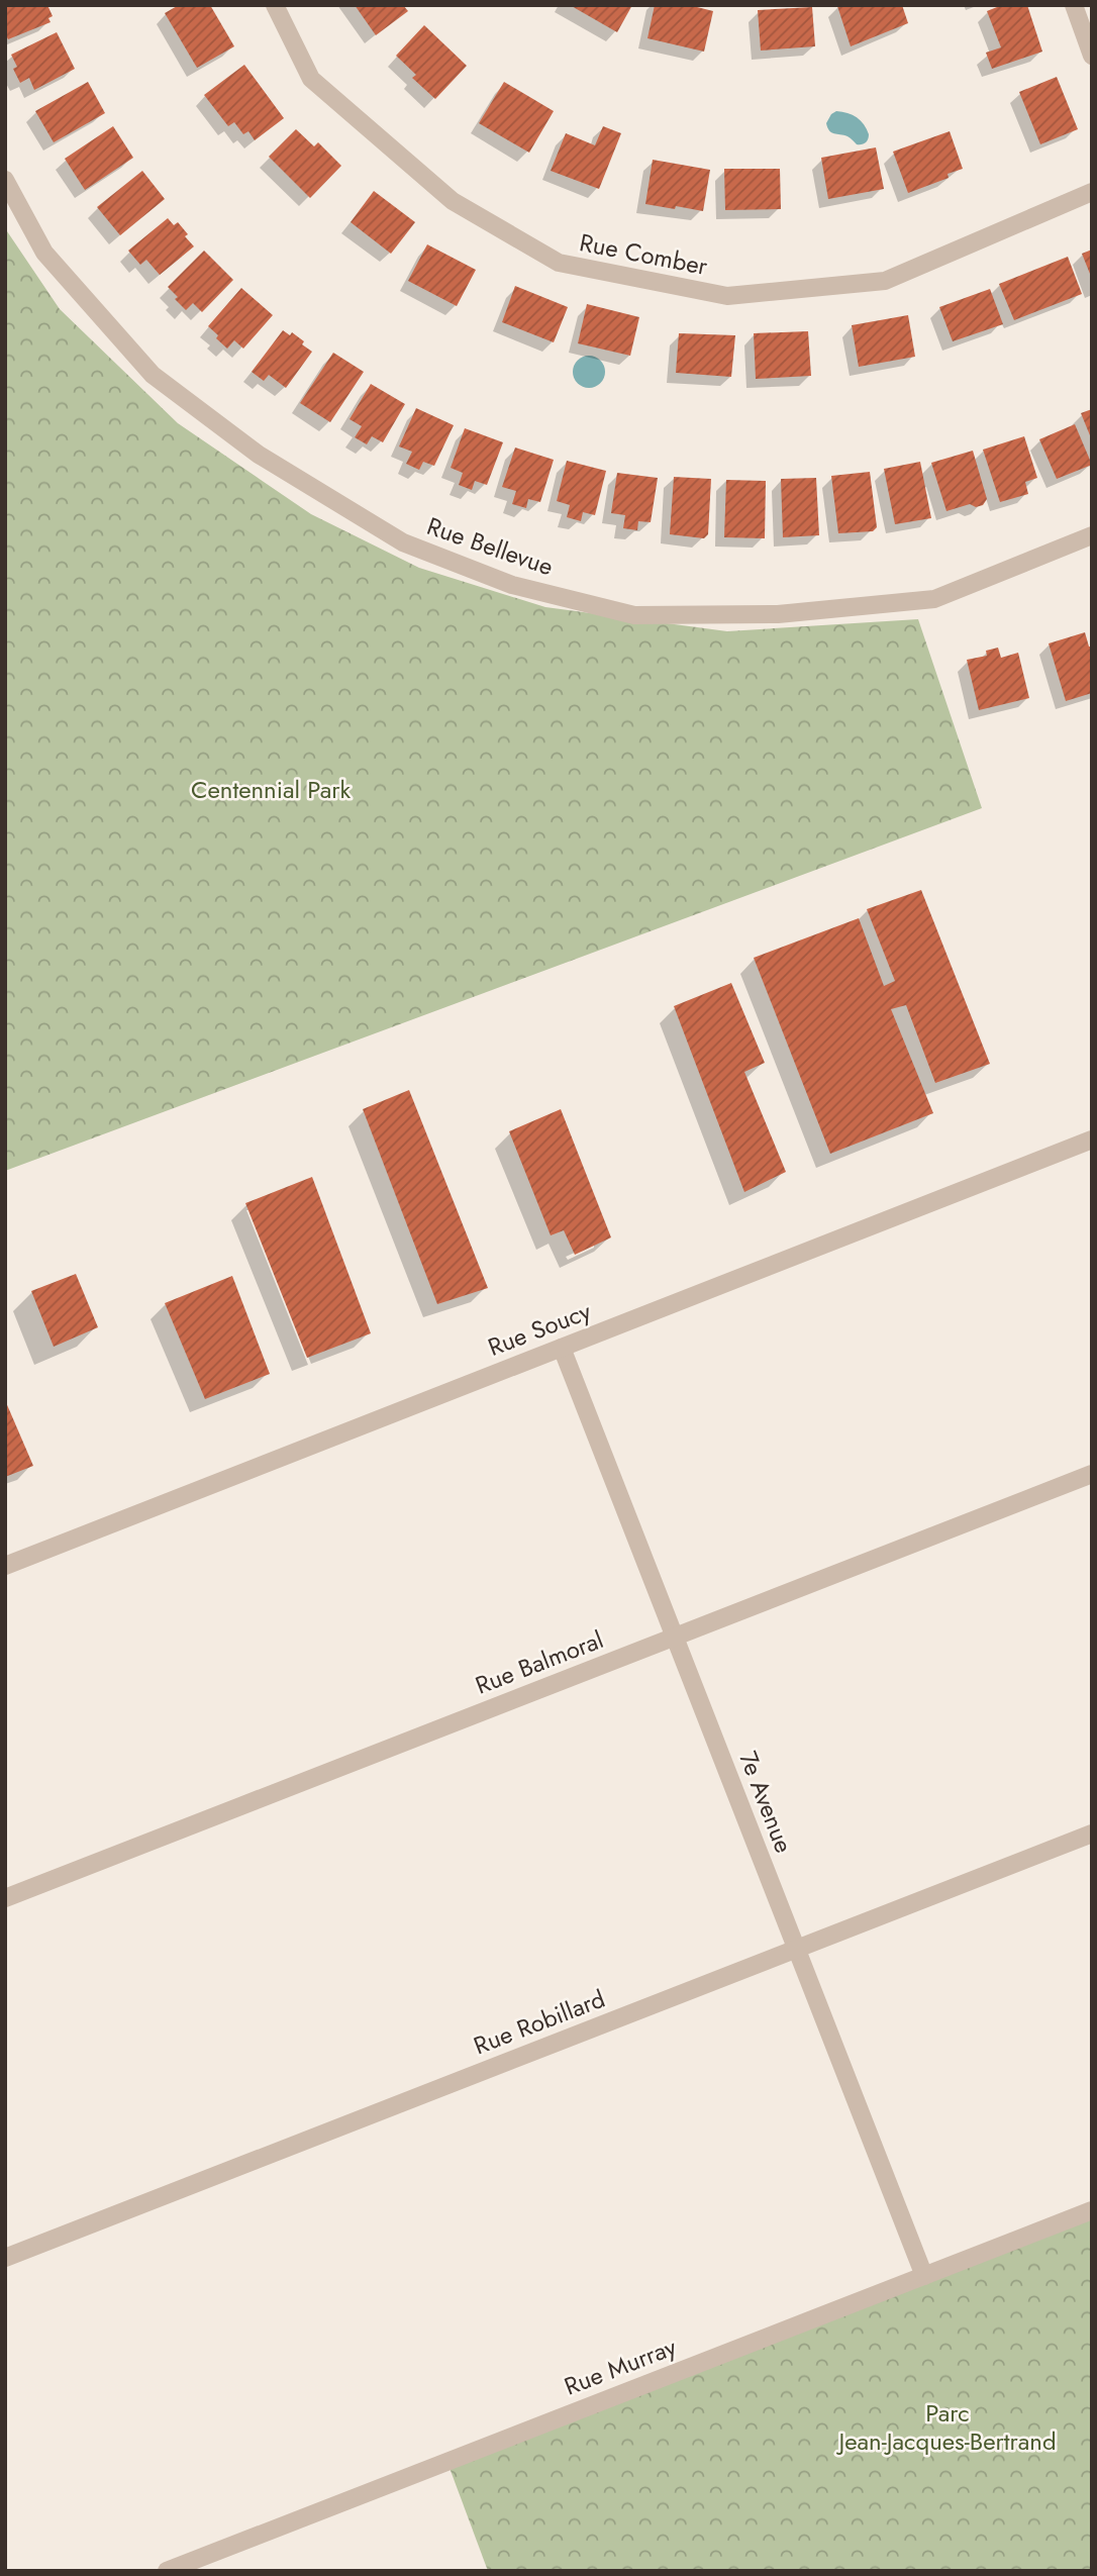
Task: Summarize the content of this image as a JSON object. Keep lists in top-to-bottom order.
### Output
{
  "streets": {
    "street": [
      "Rue Comber",
      "Rue Bellevue",
      "Rue Soucy",
      "Rue Balmoral",
      "7e Avenue",
      "Rue Robillard",
      "Rue Murray"
    ]
  },
  "crossings": [
    ["Rue Soucy", "7e Avenue"],
    ["Rue Balmoral", "7e Avenue"],
    ["7e Avenue", "Rue Robillard"],
    ["7e Avenue", "Rue Murray"]
  ],
  "parks": ["Centennial Park", "Parc Jean-Jacques-Bertrand"]
}
